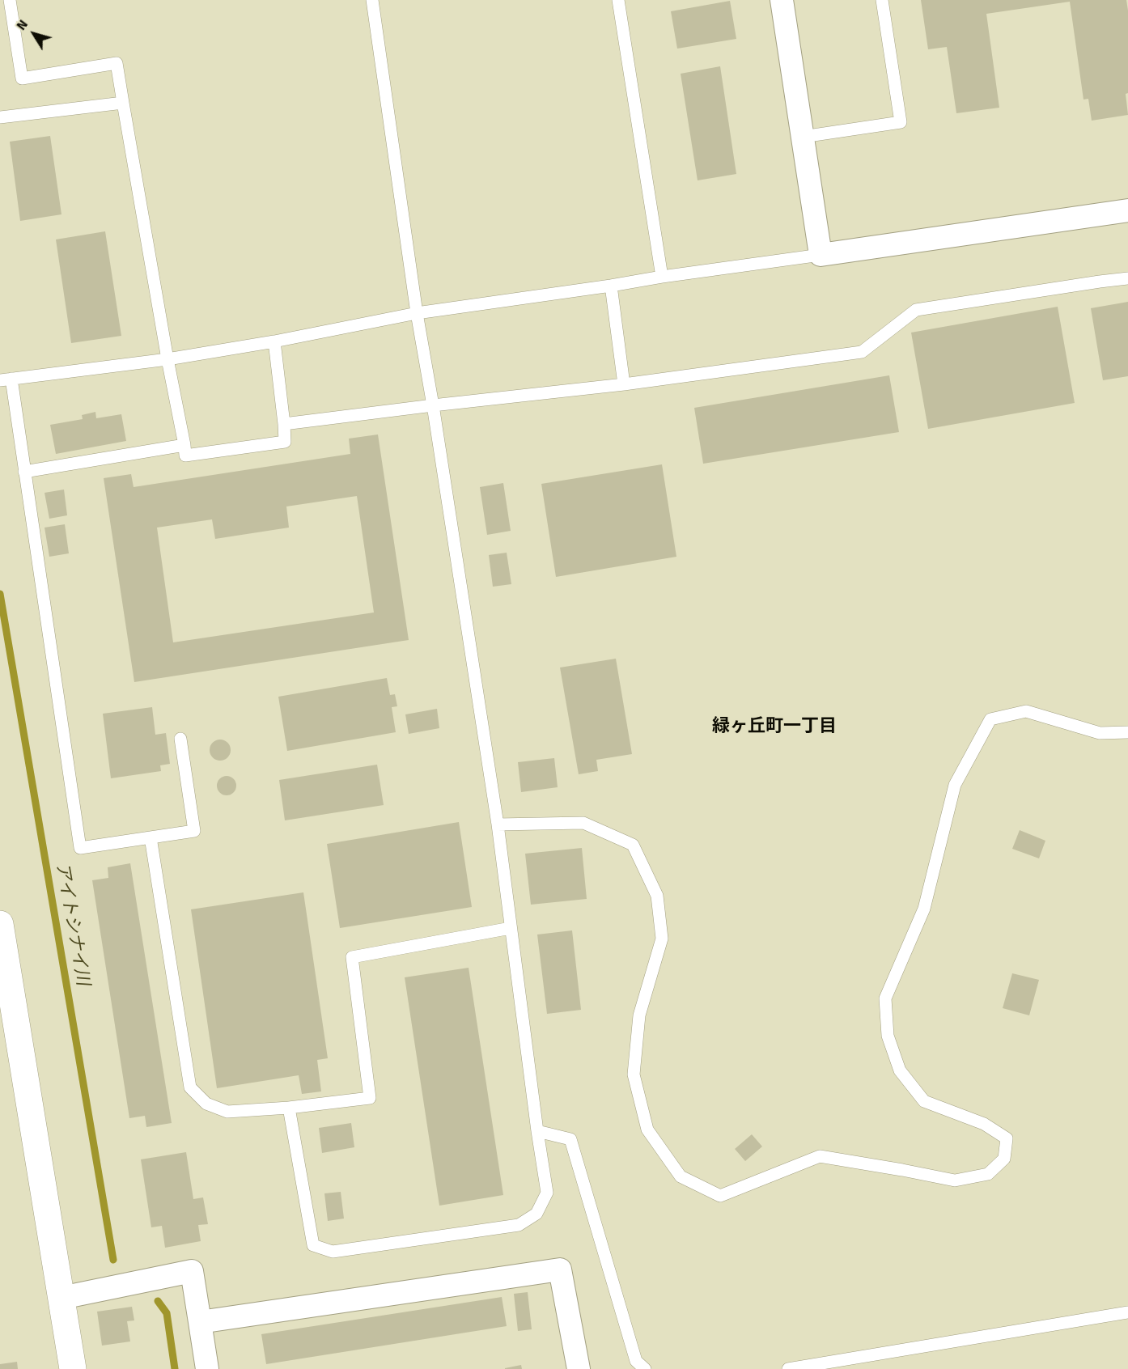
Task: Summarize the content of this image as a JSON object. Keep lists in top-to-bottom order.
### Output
{
  "districts": ["緑ヶ丘町一丁目"],
  "water": ["アイトシナイ川"],
  "north": "top left"
}
